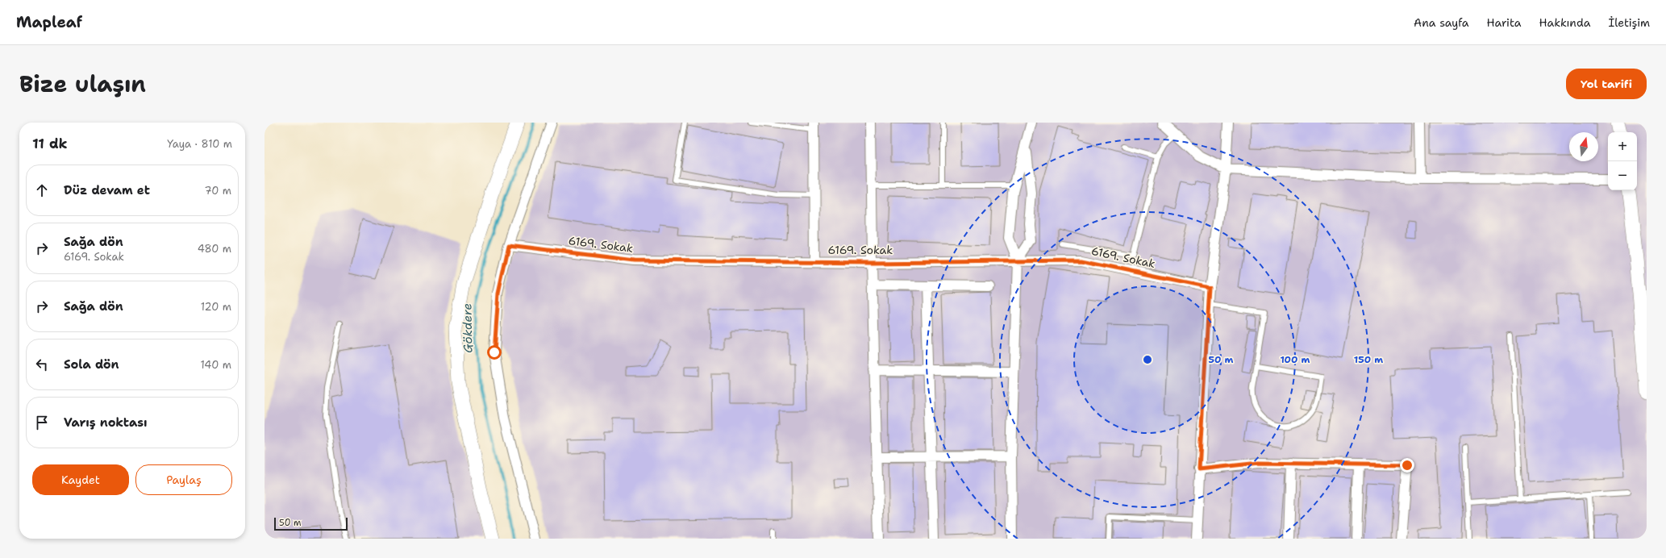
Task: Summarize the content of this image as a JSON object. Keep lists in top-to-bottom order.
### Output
{
  "streets": {
    "street": ["6169. Sokak"]
  },
  "water": ["Gökdere"],
  "scale_bar": "50 m",
  "north": "top",
  "page": {
    "header": "Mapleaf",
    "nav": [
      "Ana sayfa",
      "Harita",
      "Hakkında",
      "İletişim"
    ],
    "title": "Bize ulaşın",
    "buttons": [
      "Yol tarifi",
      ["Kaydet", "Paylaş"]
    ],
    "heading": ["11 dk", "Yaya · 810 m"],
    "map_buttons": ["+", "−"],
    "list": [
      ["Düz devam et", "70 m"],
      ["Sağa dön", "6169. Sokak", "480 m"],
      ["Sağa dön", "120 m"],
      ["Sola dön", "140 m"],
      "Varış noktası"
    ],
    "scale": "50 m"
  },
  "rings": ["50 m", "100 m", "150 m"]
}
